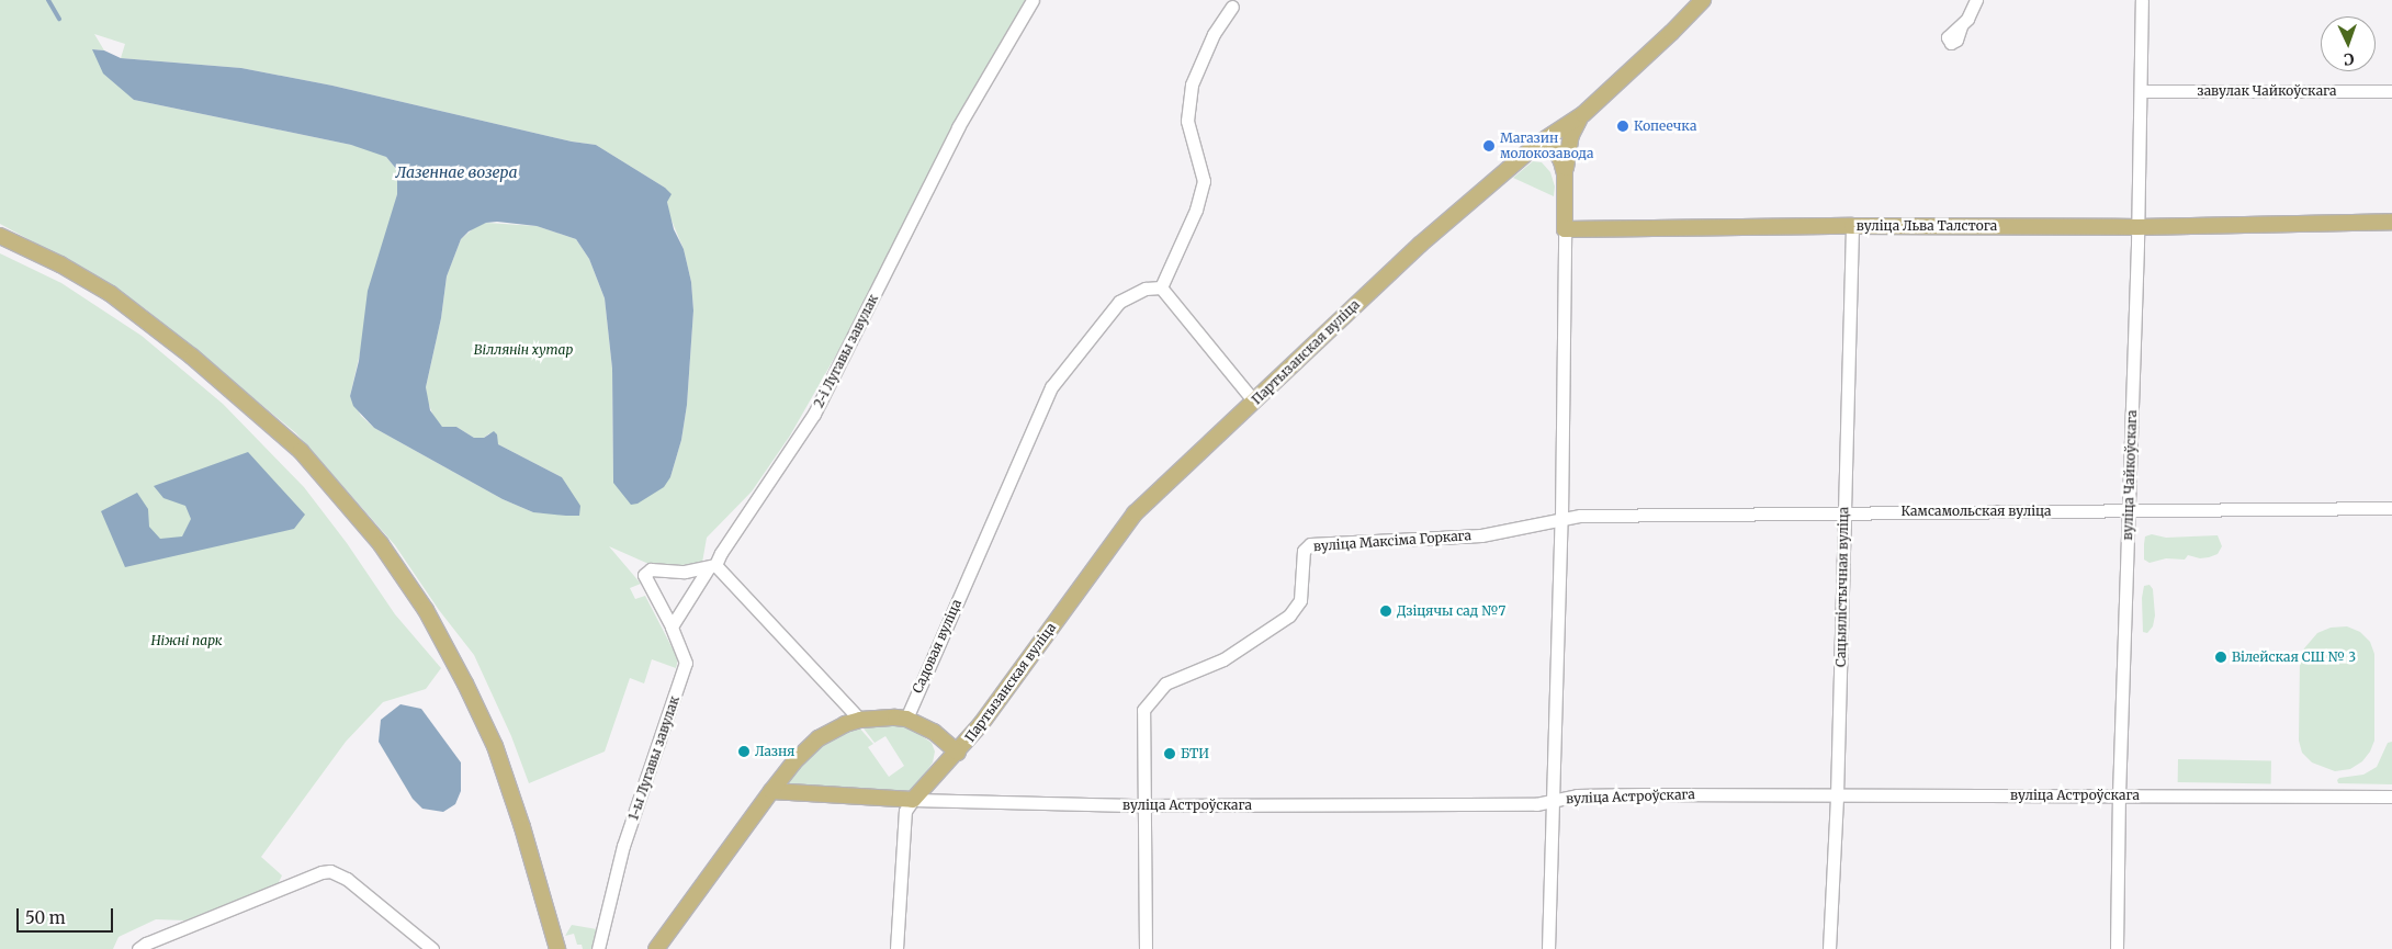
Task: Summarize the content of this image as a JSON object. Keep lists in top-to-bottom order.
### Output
{
  "streets": {
    "main road": ["вуліца Льва Талстога", "Партызанская вуліца", "вуліца Астроўскага"],
    "street": [
      "завулак Чайкоўскага",
      "2-і Лугавы завулак",
      "вуліца Чайкоўскага",
      "Камсамольская вуліца",
      "вуліца Максіма Горкага",
      "Сацыялістычная вуліца",
      "Садовая вуліца",
      "1-ы Лугавы завулак"
    ]
  },
  "crossings": [
    ["завулак Чайкоўскага", "вуліца Чайкоўскага"],
    ["вуліца Льва Талстога", "вуліца Чайкоўскага"],
    ["вуліца Льва Талстога", "Сацыялістычная вуліца"],
    ["2-і Лугавы завулак", "1-ы Лугавы завулак"],
    ["Партызанская вуліца", "Садовая вуліца"],
    ["Партызанская вуліца", "вуліца Астроўскага"],
    ["вуліца Чайкоўскага", "Камсамольская вуліца"],
    ["вуліца Чайкоўскага", "вуліца Астроўскага"],
    ["Камсамольская вуліца", "вуліца Максіма Горкага"],
    ["Камсамольская вуліца", "Сацыялістычная вуліца"],
    ["вуліца Максіма Горкага", "вуліца Астроўскага"],
    ["Сацыялістычная вуліца", "вуліца Астроўскага"]
  ],
  "water": ["Лазеннае возера"],
  "parks": ["Віллянін хутар", "Ніжні парк"],
  "places": [
    "Копеечка",
    "Магазин молокозавода",
    "Дзіцячы сад №7",
    "Вілейская СШ № 3",
    "Лазня",
    "БТИ"
  ],
  "scale_bar": "50 m",
  "north": "bottom"
}
